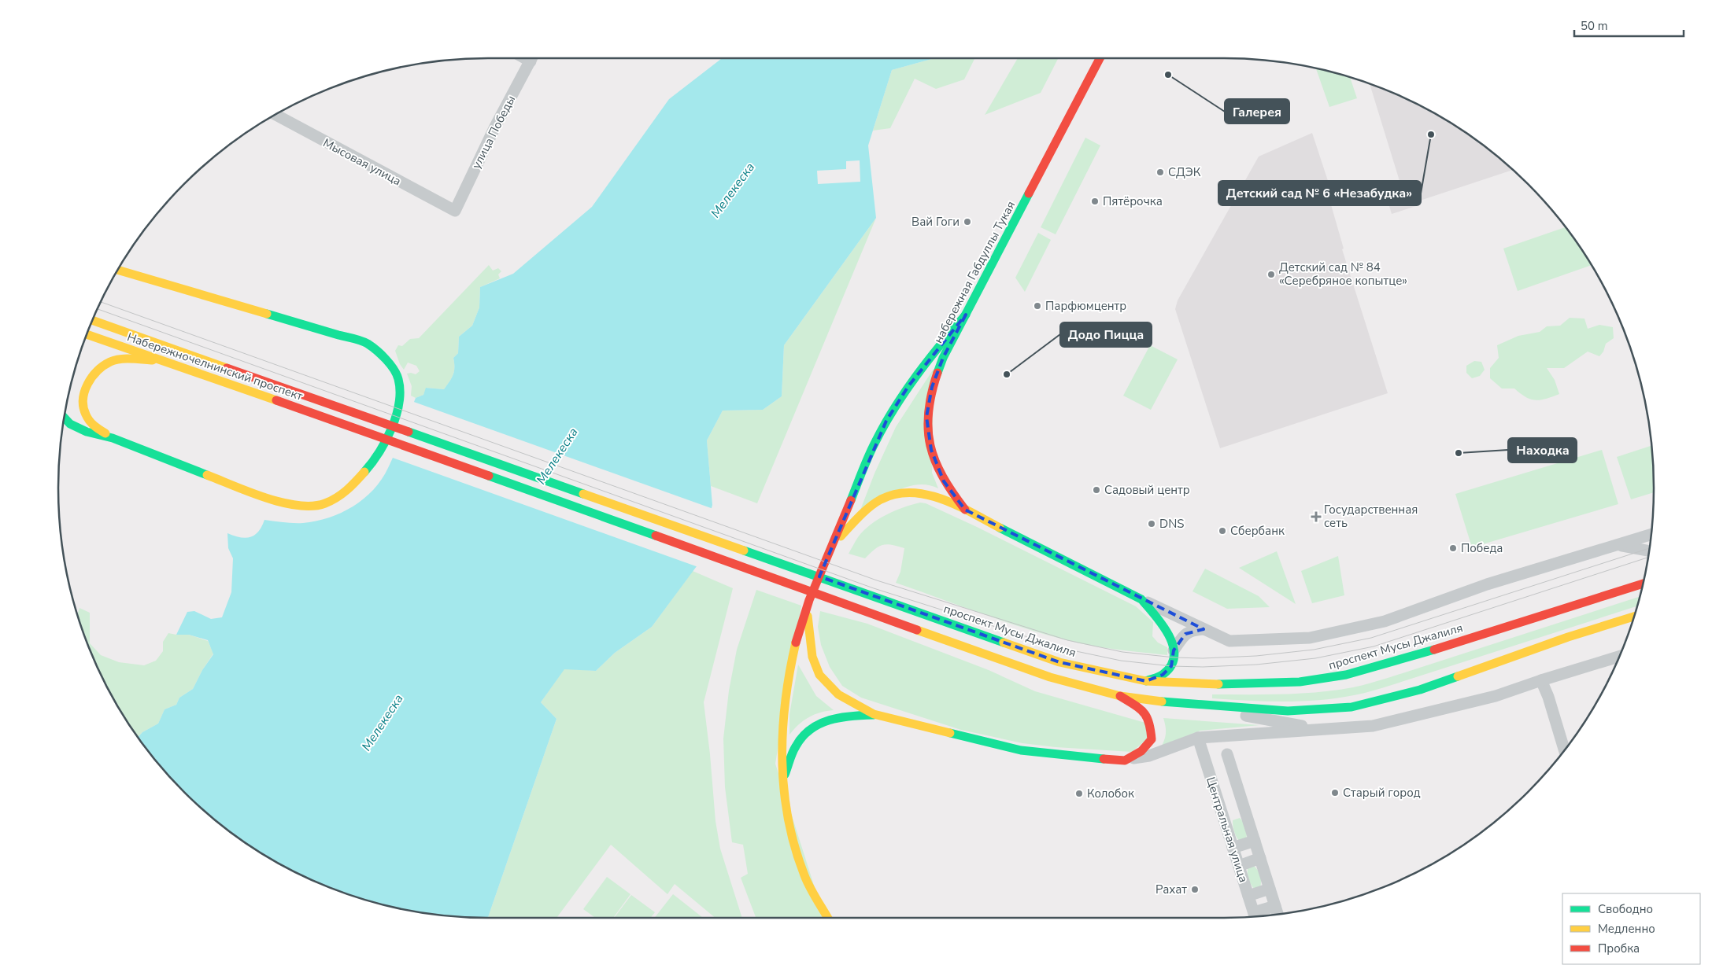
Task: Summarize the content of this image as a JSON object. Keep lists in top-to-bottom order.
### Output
{
  "streets": {
    "main road": ["набережная Габдуллы Тукая", "Набережночелнинский проспект", "проспект Мусы Джалиля"],
    "street": ["улица Победы", "Мысовая улица", "Центральная улица"]
  },
  "crossings": [
    ["улица Победы", "Мысовая улица"],
    ["Набережночелнинский проспект", "проспект Мусы Джалиля"]
  ],
  "water": ["Мелекеска"],
  "places": {
    "other": [
      "Галерея",
      "Детский сад № 6 «Незабудка»",
      "СДЭК",
      "Пятёрочка",
      "Вай Гоги",
      "Детский сад № 84 «Серебряное копытце»",
      "Парфюмцентр",
      "Додо Пицца",
      "Находка",
      "Садовый центр",
      "DNS",
      "Сбербанк",
      "Победа",
      "Старый город",
      "Колобок",
      "Рахат"
    ],
    "health": ["Государственная сеть"]
  },
  "legend": ["Свободно", "Медленно", "Пробка"],
  "scale_bar": "50 m"
}
